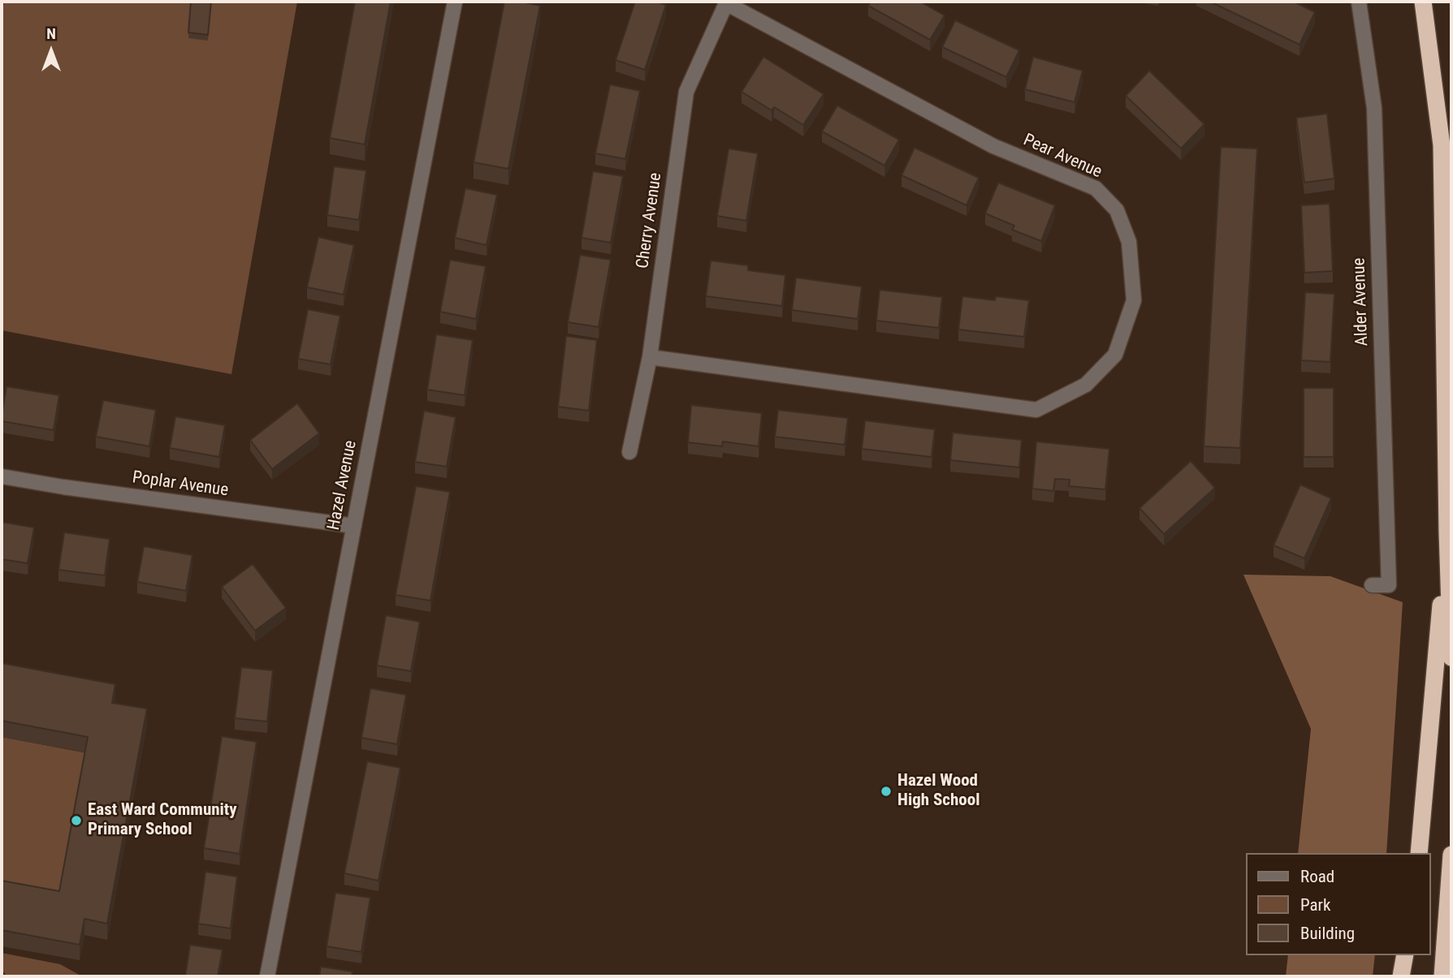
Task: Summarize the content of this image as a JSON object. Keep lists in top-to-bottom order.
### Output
{
  "streets": {
    "street": [
      "Pear Avenue",
      "Cherry Avenue",
      "Alder Avenue",
      "Poplar Avenue",
      "Hazel Avenue"
    ]
  },
  "crossings": [
    ["Pear Avenue", "Cherry Avenue"],
    ["Poplar Avenue", "Hazel Avenue"]
  ],
  "places": ["Hazel Wood High School", "East Ward Community Primary School"],
  "legend": ["Road", "Park", "Building"],
  "north": "top"
}
